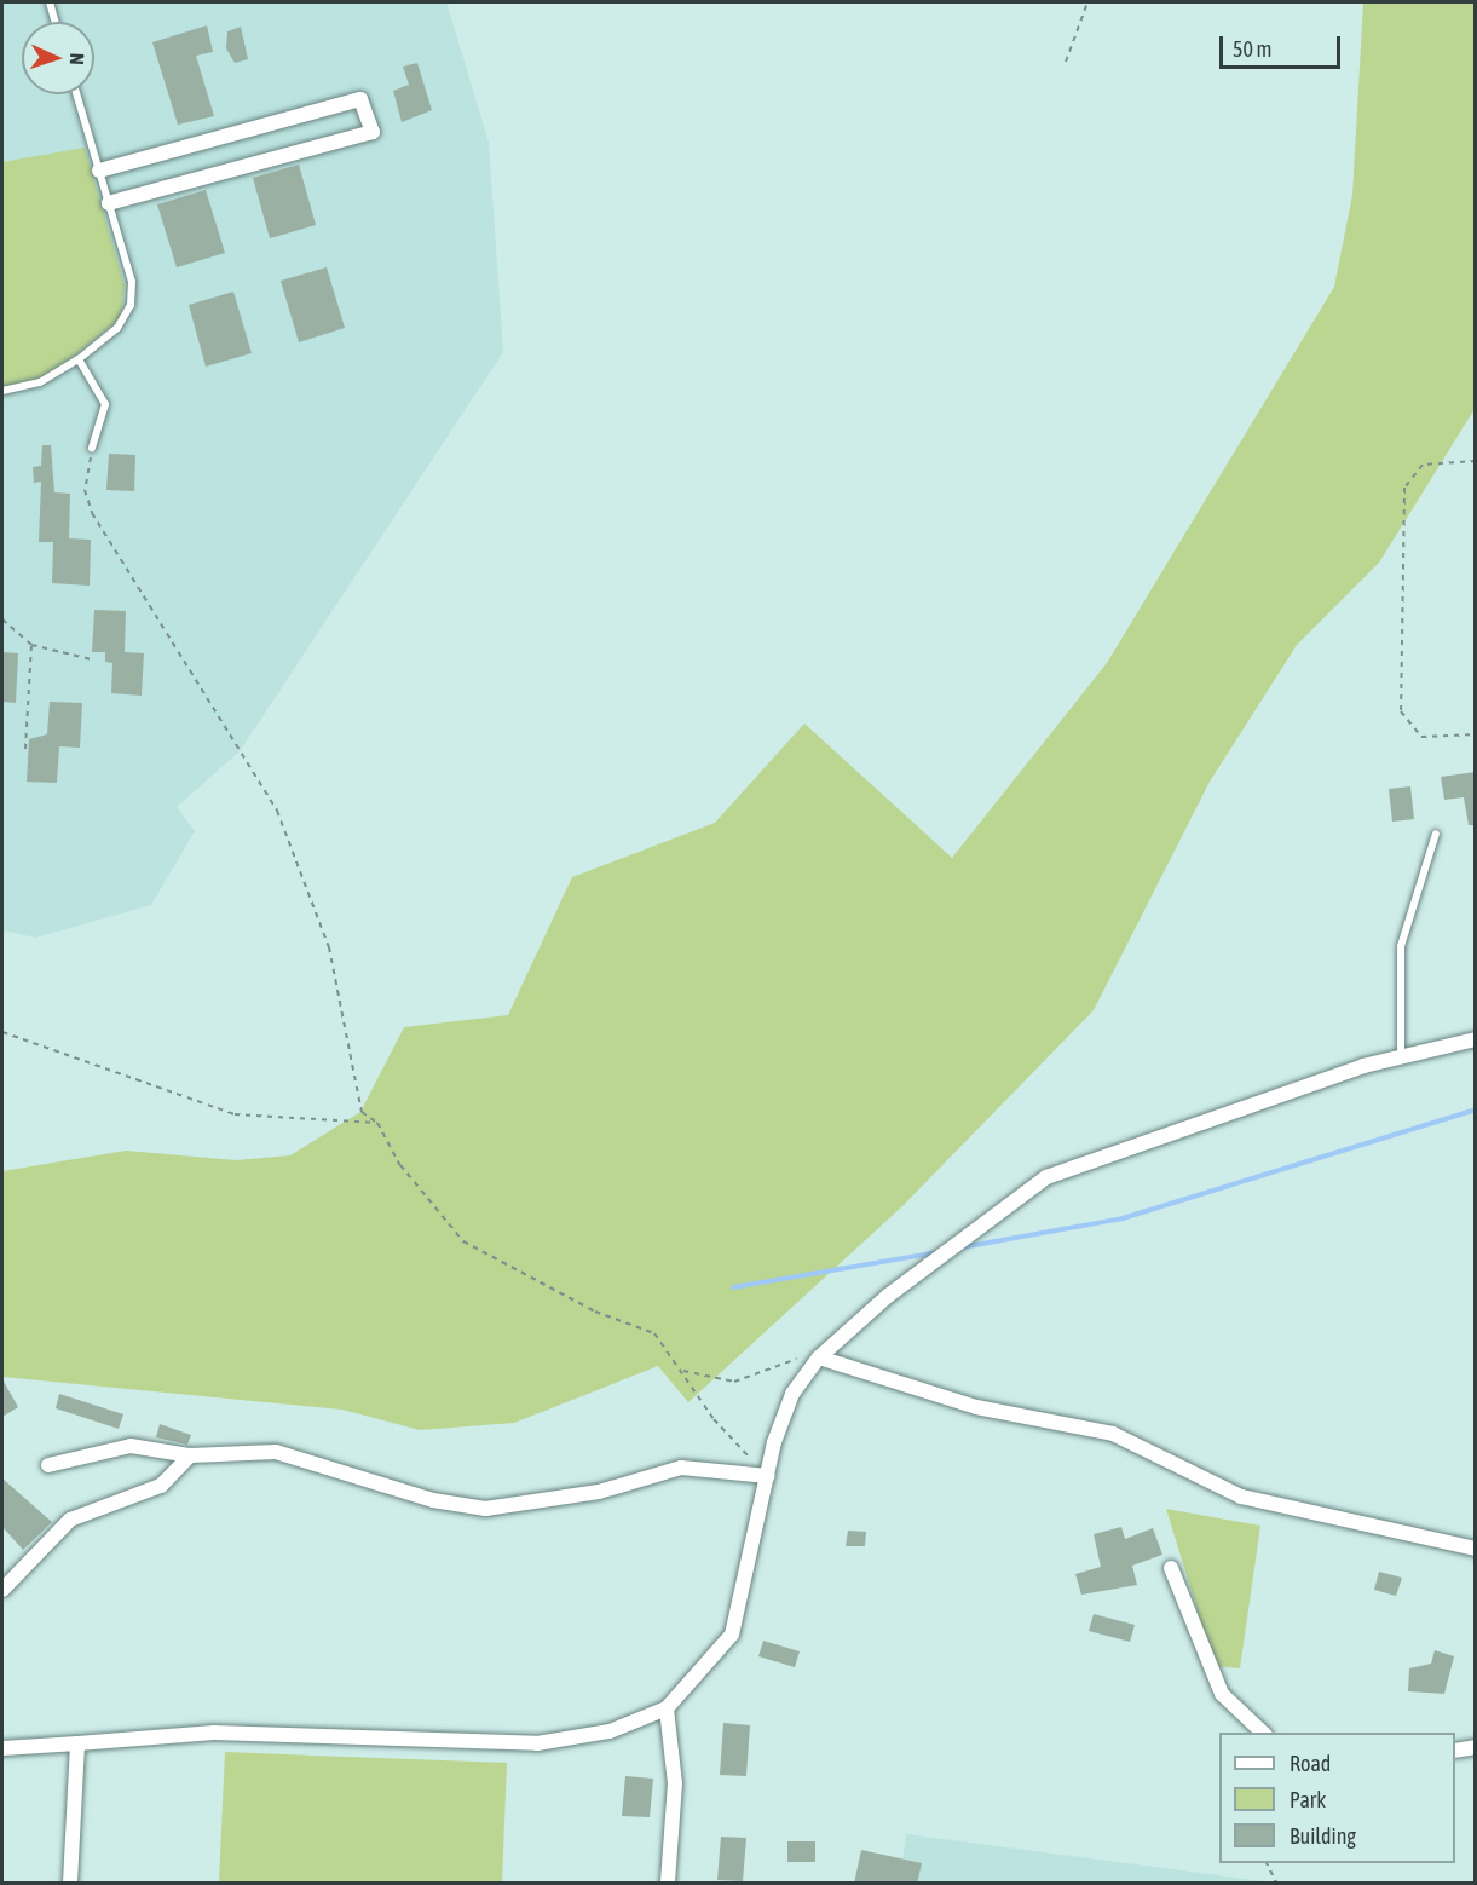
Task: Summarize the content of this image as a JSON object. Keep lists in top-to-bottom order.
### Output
{
  "legend": ["Road", "Park", "Building"],
  "scale_bar": "50 m",
  "north": "right"
}
